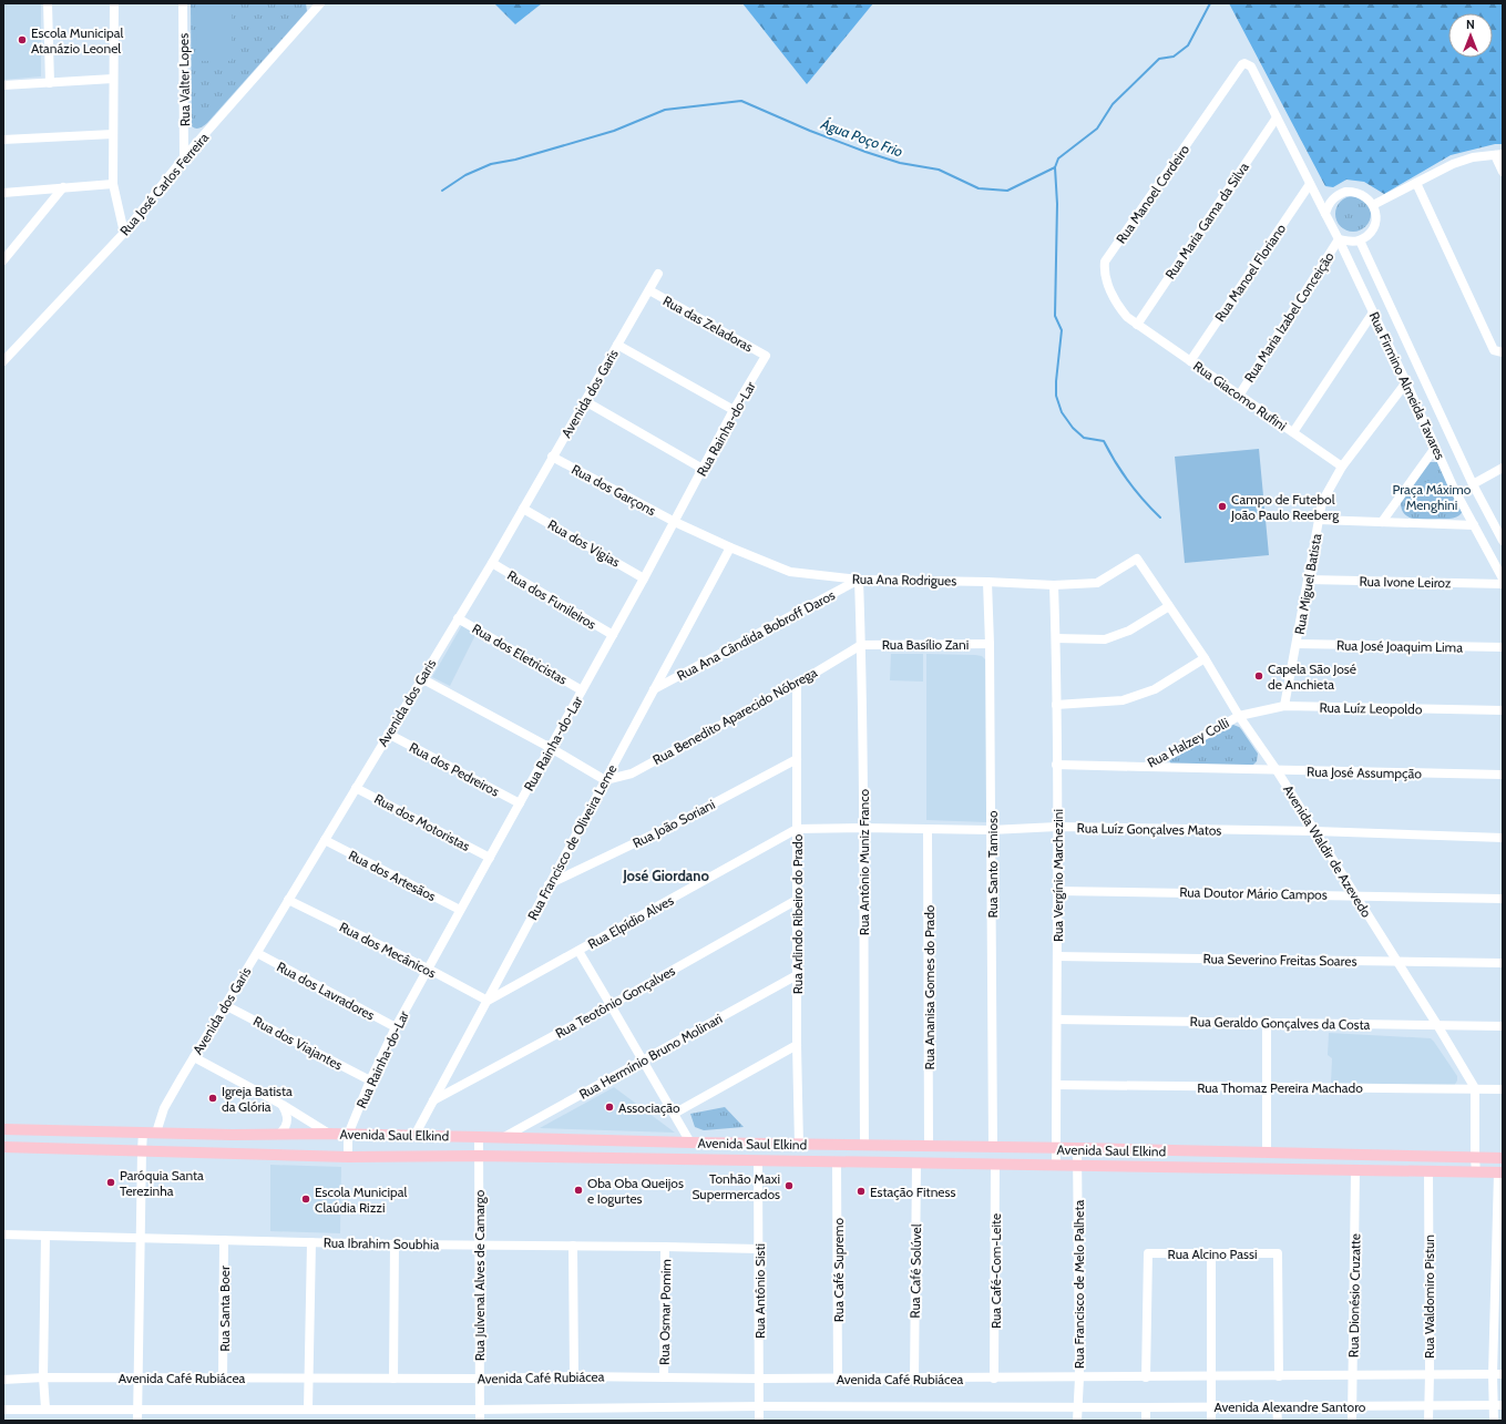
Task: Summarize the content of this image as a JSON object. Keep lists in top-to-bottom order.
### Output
{
  "streets": {
    "main road": ["Avenida Saul Elkind"],
    "street": [
      "Rua Valter Lopes",
      "Rua José Carlos Ferreira",
      "Rua Manoel Cordeiro",
      "Rua Maria Gama da Silva",
      "Rua Manoel Floriano",
      "Rua Maria Izabel Conceição",
      "Rua das Zeladoras",
      "Rua Firmino Almeida Tavares",
      "Avenida dos Garis",
      "Rua Giacomo Rufini",
      "Rua Rainha-do-Lar",
      "Rua dos Garçons",
      "Rua dos Vigias",
      "Rua Ana Rodrigues",
      "Rua Ivone Leiroz",
      "Rua Miguel Batista",
      "Rua dos Funileiros",
      "Rua Ana Cândida Bobroff Daros",
      "Rua Basílio Zani",
      "Rua José Joaquim Lima",
      "Rua dos Eletricistas",
      "Rua Luíz Leopoldo",
      "Rua Benedito Aparecido Nóbrega",
      "Rua Halzey Colli",
      "Rua dos Pedreiros",
      "Rua José Assumpção",
      "Rua dos Motoristas",
      "Rua João Soriani",
      "Rua Luíz Gonçalves Matos",
      "Rua Francisco de Oliveira Leme",
      "Avenida Waldir de Azevedo",
      "Rua Antônio Muniz Franco",
      "Rua Santo Tamioso",
      "Rua dos Artesãos",
      "Rua Vergínio Marchezini",
      "Rua Doutor Mário Campos",
      "Rua Arlindo Ribeiro do Prado",
      "Rua Elpídio Alves",
      "Rua dos Mecânicos",
      "Rua Severino Freitas Soares",
      "Rua Ananisa Gomes do Prado",
      "Rua dos Lavradores",
      "Rua Teotônio Gonçalves",
      "Rua Geraldo Gonçalves da Costa",
      "Rua dos Viajantes",
      "Rua Hermínio Bruno Molinari",
      "Rua Thomaz Pereira Machado",
      "Rua Ibrahim Soubhia",
      "Rua Alcino Passi",
      "Rua Café Supremo",
      "Rua Café Solúvel",
      "Rua Café-Com-Leite",
      "Rua Julvenal Alves de Camargo",
      "Rua Francisco de Melo Palheta",
      "Rua Antônio Sisti",
      "Rua Dionésio Cruzatte",
      "Rua Waldomiro Pistun",
      "Rua Santa Boer",
      "Rua Osmar Pomim",
      "Avenida Café Rubiácea",
      "Avenida Alexandre Santoro"
    ]
  },
  "crossings": [
    ["Rua Valter Lopes", "Rua José Carlos Ferreira"],
    ["Rua Manoel Cordeiro", "Rua Maria Gama da Silva"],
    ["Rua Manoel Cordeiro", "Rua Firmino Almeida Tavares"],
    ["Rua Manoel Cordeiro", "Rua Giacomo Rufini"],
    ["Rua Maria Gama da Silva", "Rua Firmino Almeida Tavares"],
    ["Rua Maria Gama da Silva", "Rua Giacomo Rufini"],
    ["Rua Manoel Floriano", "Rua Firmino Almeida Tavares"],
    ["Rua Manoel Floriano", "Rua Giacomo Rufini"],
    ["Rua Maria Izabel Conceição", "Rua Firmino Almeida Tavares"],
    ["Rua Maria Izabel Conceição", "Rua Giacomo Rufini"],
    ["Rua das Zeladoras", "Avenida dos Garis"],
    ["Rua das Zeladoras", "Rua Rainha-do-Lar"],
    ["Rua Firmino Almeida Tavares", "Rua Miguel Batista"],
    ["Avenida dos Garis", "Rua dos Garçons"],
    ["Avenida dos Garis", "Rua dos Vigias"],
    ["Avenida dos Garis", "Rua dos Funileiros"],
    ["Avenida dos Garis", "Rua dos Eletricistas"],
    ["Avenida dos Garis", "Rua dos Pedreiros"],
    ["Avenida dos Garis", "Rua dos Motoristas"],
    ["Avenida dos Garis", "Rua dos Artesãos"],
    ["Avenida dos Garis", "Rua dos Mecânicos"],
    ["Avenida dos Garis", "Rua dos Lavradores"],
    ["Avenida dos Garis", "Rua dos Viajantes"],
    ["Avenida dos Garis", "Avenida Saul Elkind"],
    ["Rua Giacomo Rufini", "Rua Miguel Batista"],
    ["Rua Rainha-do-Lar", "Rua dos Garçons"],
    ["Rua Rainha-do-Lar", "Rua dos Vigias"],
    ["Rua Rainha-do-Lar", "Rua Ana Rodrigues"],
    ["Rua Rainha-do-Lar", "Rua dos Funileiros"],
    ["Rua Rainha-do-Lar", "Rua dos Eletricistas"],
    ["Rua Rainha-do-Lar", "Rua dos Pedreiros"],
    ["Rua Rainha-do-Lar", "Rua dos Motoristas"],
    ["Rua Rainha-do-Lar", "Rua dos Artesãos"],
    ["Rua Rainha-do-Lar", "Rua dos Mecânicos"],
    ["Rua Rainha-do-Lar", "Rua dos Lavradores"],
    ["Rua Rainha-do-Lar", "Rua dos Viajantes"],
    ["Rua Rainha-do-Lar", "Avenida Saul Elkind"],
    ["Rua dos Garçons", "Rua Ana Rodrigues"],
    ["Rua Ana Rodrigues", "Rua Ana Cândida Bobroff Daros"],
    ["Rua Ana Rodrigues", "Rua Francisco de Oliveira Leme"],
    ["Rua Ana Rodrigues", "Avenida Waldir de Azevedo"],
    ["Rua Ana Rodrigues", "Rua Antônio Muniz Franco"],
    ["Rua Ana Rodrigues", "Rua Santo Tamioso"],
    ["Rua Ana Rodrigues", "Rua Vergínio Marchezini"],
    ["Rua Ivone Leiroz", "Rua Miguel Batista"],
    ["Rua Miguel Batista", "Rua José Joaquim Lima"],
    ["Rua Miguel Batista", "Rua Luíz Leopoldo"],
    ["Rua Ana Cândida Bobroff Daros", "Rua Francisco de Oliveira Leme"],
    ["Rua Ana Cândida Bobroff Daros", "Rua Antônio Muniz Franco"],
    ["Rua Basílio Zani", "Rua Benedito Aparecido Nóbrega"],
    ["Rua Basílio Zani", "Rua Antônio Muniz Franco"],
    ["Rua Basílio Zani", "Rua Santo Tamioso"],
    ["Rua Luíz Leopoldo", "Rua Halzey Colli"],
    ["Rua Luíz Leopoldo", "Avenida Waldir de Azevedo"],
    ["Rua Benedito Aparecido Nóbrega", "Rua Francisco de Oliveira Leme"],
    ["Rua Benedito Aparecido Nóbrega", "Rua Antônio Muniz Franco"],
    ["Rua Benedito Aparecido Nóbrega", "Rua Arlindo Ribeiro do Prado"],
    ["Rua Halzey Colli", "Rua José Assumpção"],
    ["Rua Halzey Colli", "Avenida Waldir de Azevedo"],
    ["Rua Halzey Colli", "Rua Vergínio Marchezini"],
    ["Rua José Assumpção", "Avenida Waldir de Azevedo"],
    ["Rua João Soriani", "Rua Francisco de Oliveira Leme"],
    ["Rua João Soriani", "Rua Arlindo Ribeiro do Prado"],
    ["Rua Luíz Gonçalves Matos", "Avenida Waldir de Azevedo"],
    ["Rua Luíz Gonçalves Matos", "Rua Antônio Muniz Franco"],
    ["Rua Luíz Gonçalves Matos", "Rua Santo Tamioso"],
    ["Rua Luíz Gonçalves Matos", "Rua Vergínio Marchezini"],
    ["Rua Luíz Gonçalves Matos", "Rua Arlindo Ribeiro do Prado"],
    ["Rua Luíz Gonçalves Matos", "Rua Elpídio Alves"],
    ["Rua Luíz Gonçalves Matos", "Rua Ananisa Gomes do Prado"],
    ["Rua Francisco de Oliveira Leme", "Rua Elpídio Alves"],
    ["Rua Francisco de Oliveira Leme", "Rua dos Mecânicos"],
    ["Rua Francisco de Oliveira Leme", "Rua Teotônio Gonçalves"],
    ["Rua Francisco de Oliveira Leme", "Avenida Saul Elkind"],
    ["Avenida Waldir de Azevedo", "Rua Doutor Mário Campos"],
    ["Avenida Waldir de Azevedo", "Rua Severino Freitas Soares"],
    ["Avenida Waldir de Azevedo", "Rua Geraldo Gonçalves da Costa"],
    ["Avenida Waldir de Azevedo", "Rua Thomaz Pereira Machado"],
    ["Rua Antônio Muniz Franco", "Avenida Saul Elkind"],
    ["Rua Santo Tamioso", "Avenida Saul Elkind"],
    ["Rua Vergínio Marchezini", "Rua Doutor Mário Campos"],
    ["Rua Vergínio Marchezini", "Rua Severino Freitas Soares"],
    ["Rua Vergínio Marchezini", "Rua Geraldo Gonçalves da Costa"],
    ["Rua Vergínio Marchezini", "Rua Thomaz Pereira Machado"],
    ["Rua Vergínio Marchezini", "Avenida Saul Elkind"],
    ["Rua Arlindo Ribeiro do Prado", "Rua Elpídio Alves"],
    ["Rua Arlindo Ribeiro do Prado", "Rua Teotônio Gonçalves"],
    ["Rua Arlindo Ribeiro do Prado", "Rua Hermínio Bruno Molinari"],
    ["Rua Arlindo Ribeiro do Prado", "Avenida Saul Elkind"],
    ["Rua Elpídio Alves", "Rua dos Mecânicos"],
    ["Rua Ananisa Gomes do Prado", "Avenida Saul Elkind"],
    ["Rua Hermínio Bruno Molinari", "Avenida Saul Elkind"],
    ["Avenida Saul Elkind", "Rua Café Supremo"],
    ["Avenida Saul Elkind", "Rua Café Solúvel"],
    ["Avenida Saul Elkind", "Rua Café-Com-Leite"],
    ["Avenida Saul Elkind", "Rua Julvenal Alves de Camargo"],
    ["Avenida Saul Elkind", "Rua Francisco de Melo Palheta"],
    ["Avenida Saul Elkind", "Rua Antônio Sisti"],
    ["Avenida Saul Elkind", "Rua Dionésio Cruzatte"],
    ["Avenida Saul Elkind", "Rua Waldomiro Pistun"],
    ["Rua Ibrahim Soubhia", "Rua Julvenal Alves de Camargo"],
    ["Rua Ibrahim Soubhia", "Rua Antônio Sisti"],
    ["Rua Ibrahim Soubhia", "Rua Santa Boer"],
    ["Rua Ibrahim Soubhia", "Rua Osmar Pomim"],
    ["Rua Café Supremo", "Avenida Café Rubiácea"],
    ["Rua Café Solúvel", "Avenida Café Rubiácea"],
    ["Rua Café-Com-Leite", "Avenida Café Rubiácea"],
    ["Rua Julvenal Alves de Camargo", "Avenida Café Rubiácea"],
    ["Rua Francisco de Melo Palheta", "Avenida Café Rubiácea"],
    ["Rua Francisco de Melo Palheta", "Avenida Alexandre Santoro"],
    ["Rua Antônio Sisti", "Avenida Café Rubiácea"],
    ["Rua Dionésio Cruzatte", "Avenida Alexandre Santoro"],
    ["Rua Waldomiro Pistun", "Avenida Alexandre Santoro"],
    ["Rua Santa Boer", "Avenida Café Rubiácea"],
    ["Rua Osmar Pomim", "Avenida Café Rubiácea"]
  ],
  "districts": ["José Giordano"],
  "water": ["Água Poço Frio"],
  "parks": ["Praça Máximo Menghini"],
  "places": [
    "Escola Municipal Atanázio Leonel",
    "Campo de Futebol João Paulo Reeberg",
    "Capela São José de Anchieta",
    "Igreja Batista da Glória",
    "Associação",
    "Paróquia Santa Terezinha",
    "Tonhão Maxi Supermercados",
    "Oba Oba Queijos e Iogurtes",
    "Estação Fitness",
    "Escola Municipal Claúdia Rizzi"
  ],
  "north": "top"
}
